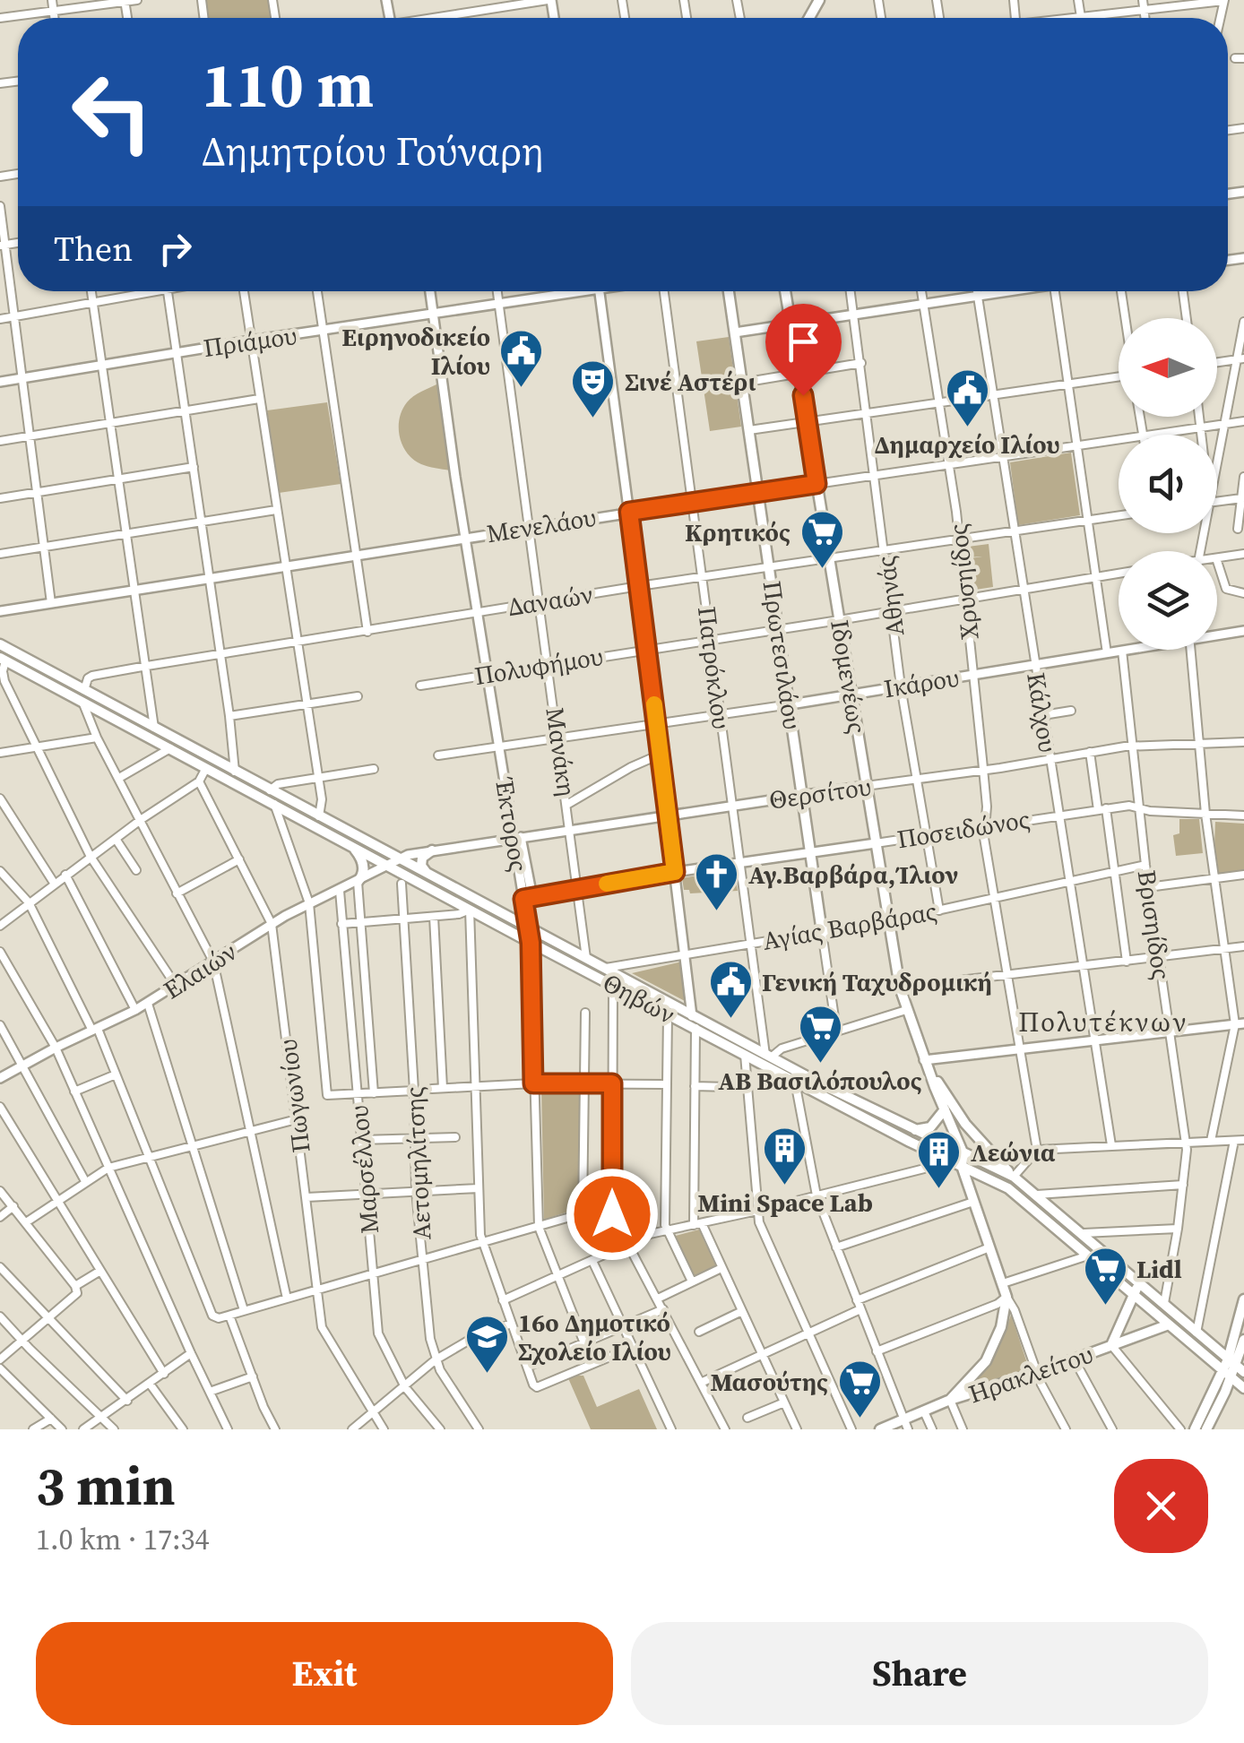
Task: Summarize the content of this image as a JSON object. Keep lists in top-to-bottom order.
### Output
{
  "streets": {
    "main road": [
      "Πρωτεσιλάου",
      "Ιδομενέως",
      "Αγίας Βαρβάρας",
      "Θηβών",
      "Ηρακλείτου"
    ],
    "street": [
      "Πριάμου",
      "Μενελάου",
      "Χρυσηίδος",
      "Αθηνάς",
      "Δαναών",
      "Πολυφήμου",
      "Πατρόκλου",
      "Ικάρου",
      "Κάλχου",
      "Μανάκη",
      "Θερσίτου",
      "Έκτορος",
      "Ποσειδώνος",
      "Βρισηίδος",
      "Ελαιών",
      "Πωγωνίου",
      "Αετομηλίτσης",
      "Μαρσέλλου"
    ]
  },
  "crossings": [
    ["Πριάμου", "Μανάκη"],
    ["Πριάμου", "Έκτορος"],
    ["Μενελάου", "Χρυσηίδος"],
    ["Μενελάου", "Αθηνάς"],
    ["Μενελάου", "Πρωτεσιλάου"],
    ["Μενελάου", "Πατρόκλου"],
    ["Μενελάου", "Ιδομενέως"],
    ["Μενελάου", "Κάλχου"],
    ["Μενελάου", "Μανάκη"],
    ["Μενελάου", "Έκτορος"],
    ["Χρυσηίδος", "Δαναών"],
    ["Χρυσηίδος", "Πολυφήμου"],
    ["Χρυσηίδος", "Ικάρου"],
    ["Χρυσηίδος", "Θερσίτου"],
    ["Χρυσηίδος", "Ποσειδώνος"],
    ["Χρυσηίδος", "Αγίας Βαρβάρας"],
    ["Αθηνάς", "Δαναών"],
    ["Αθηνάς", "Πολυφήμου"],
    ["Αθηνάς", "Ικάρου"],
    ["Αθηνάς", "Θερσίτου"],
    ["Αθηνάς", "Ποσειδώνος"],
    ["Αθηνάς", "Αγίας Βαρβάρας"],
    ["Δαναών", "Πρωτεσιλάου"],
    ["Δαναών", "Πατρόκλου"],
    ["Δαναών", "Ιδομενέως"],
    ["Δαναών", "Κάλχου"],
    ["Δαναών", "Μανάκη"],
    ["Δαναών", "Έκτορος"],
    ["Δαναών", "Θηβών"],
    ["Πρωτεσιλάου", "Πολυφήμου"],
    ["Πρωτεσιλάου", "Ικάρου"],
    ["Πρωτεσιλάου", "Θερσίτου"],
    ["Πρωτεσιλάου", "Ποσειδώνος"],
    ["Πρωτεσιλάου", "Αγίας Βαρβάρας"],
    ["Πολυφήμου", "Πατρόκλου"],
    ["Πολυφήμου", "Ιδομενέως"],
    ["Πολυφήμου", "Κάλχου"],
    ["Πολυφήμου", "Μανάκη"],
    ["Πολυφήμου", "Έκτορος"],
    ["Πατρόκλου", "Ικάρου"],
    ["Πατρόκλου", "Θερσίτου"],
    ["Πατρόκλου", "Ποσειδώνος"],
    ["Πατρόκλου", "Αγίας Βαρβάρας"],
    ["Πατρόκλου", "Θηβών"],
    ["Ιδομενέως", "Ικάρου"],
    ["Ιδομενέως", "Θερσίτου"],
    ["Ιδομενέως", "Ποσειδώνος"],
    ["Ιδομενέως", "Αγίας Βαρβάρας"],
    ["Ιδομενέως", "Θηβών"],
    ["Ιδομενέως", "Ηρακλείτου"],
    ["Ικάρου", "Κάλχου"],
    ["Ικάρου", "Μανάκη"],
    ["Ικάρου", "Έκτορος"],
    ["Ικάρου", "Βρισηίδος"],
    ["Κάλχου", "Θερσίτου"],
    ["Κάλχου", "Ποσειδώνος"],
    ["Κάλχου", "Αγίας Βαρβάρας"],
    ["Μανάκη", "Θερσίτου"],
    ["Μανάκη", "Ποσειδώνος"],
    ["Μανάκη", "Θηβών"],
    ["Θερσίτου", "Έκτορος"],
    ["Θερσίτου", "Βρισηίδος"],
    ["Θερσίτου", "Ελαιών"],
    ["Θερσίτου", "Θηβών"],
    ["Έκτορος", "Ποσειδώνος"],
    ["Έκτορος", "Θηβών"],
    ["Ποσειδώνος", "Βρισηίδος"],
    ["Βρισηίδος", "Αγίας Βαρβάρας"],
    ["Βρισηίδος", "Θηβών"],
    ["Αγίας Βαρβάρας", "Θηβών"],
    ["Ελαιών", "Θηβών"],
    ["Ελαιών", "Πωγωνίου"],
    ["Ελαιών", "Μαρσέλλου"],
    ["Θηβών", "Ηρακλείτου"]
  ],
  "districts": ["Πολυτέκνων"],
  "places": {
    "public building": ["Ειρηνοδικείο Ιλίου", "Δημαρχείο Ιλίου", "Γενική Ταχυδρομική"],
    "theatre": ["Σινέ Αστέρι"],
    "supermarket": [
      "Κρητικός",
      "ΑΒ Βασιλόπουλος",
      "Lidl",
      "Μασούτης"
    ],
    "church": ["Αγ.Βαρβάρα,Ίλιον"],
    "building": ["Mini Space Lab", "Λεώνια"],
    "school or university": ["16ο Δημοτικό Σχολείο Ιλίου"]
  },
  "north": "left",
  "page": {
    "turn": ["110 m", "Δημητρίου Γούναρη"],
    "then": "Then",
    "heading": ["3 min", "1.0 km · 17:34"],
    "buttons": ["Exit", "Share"]
  }
}
